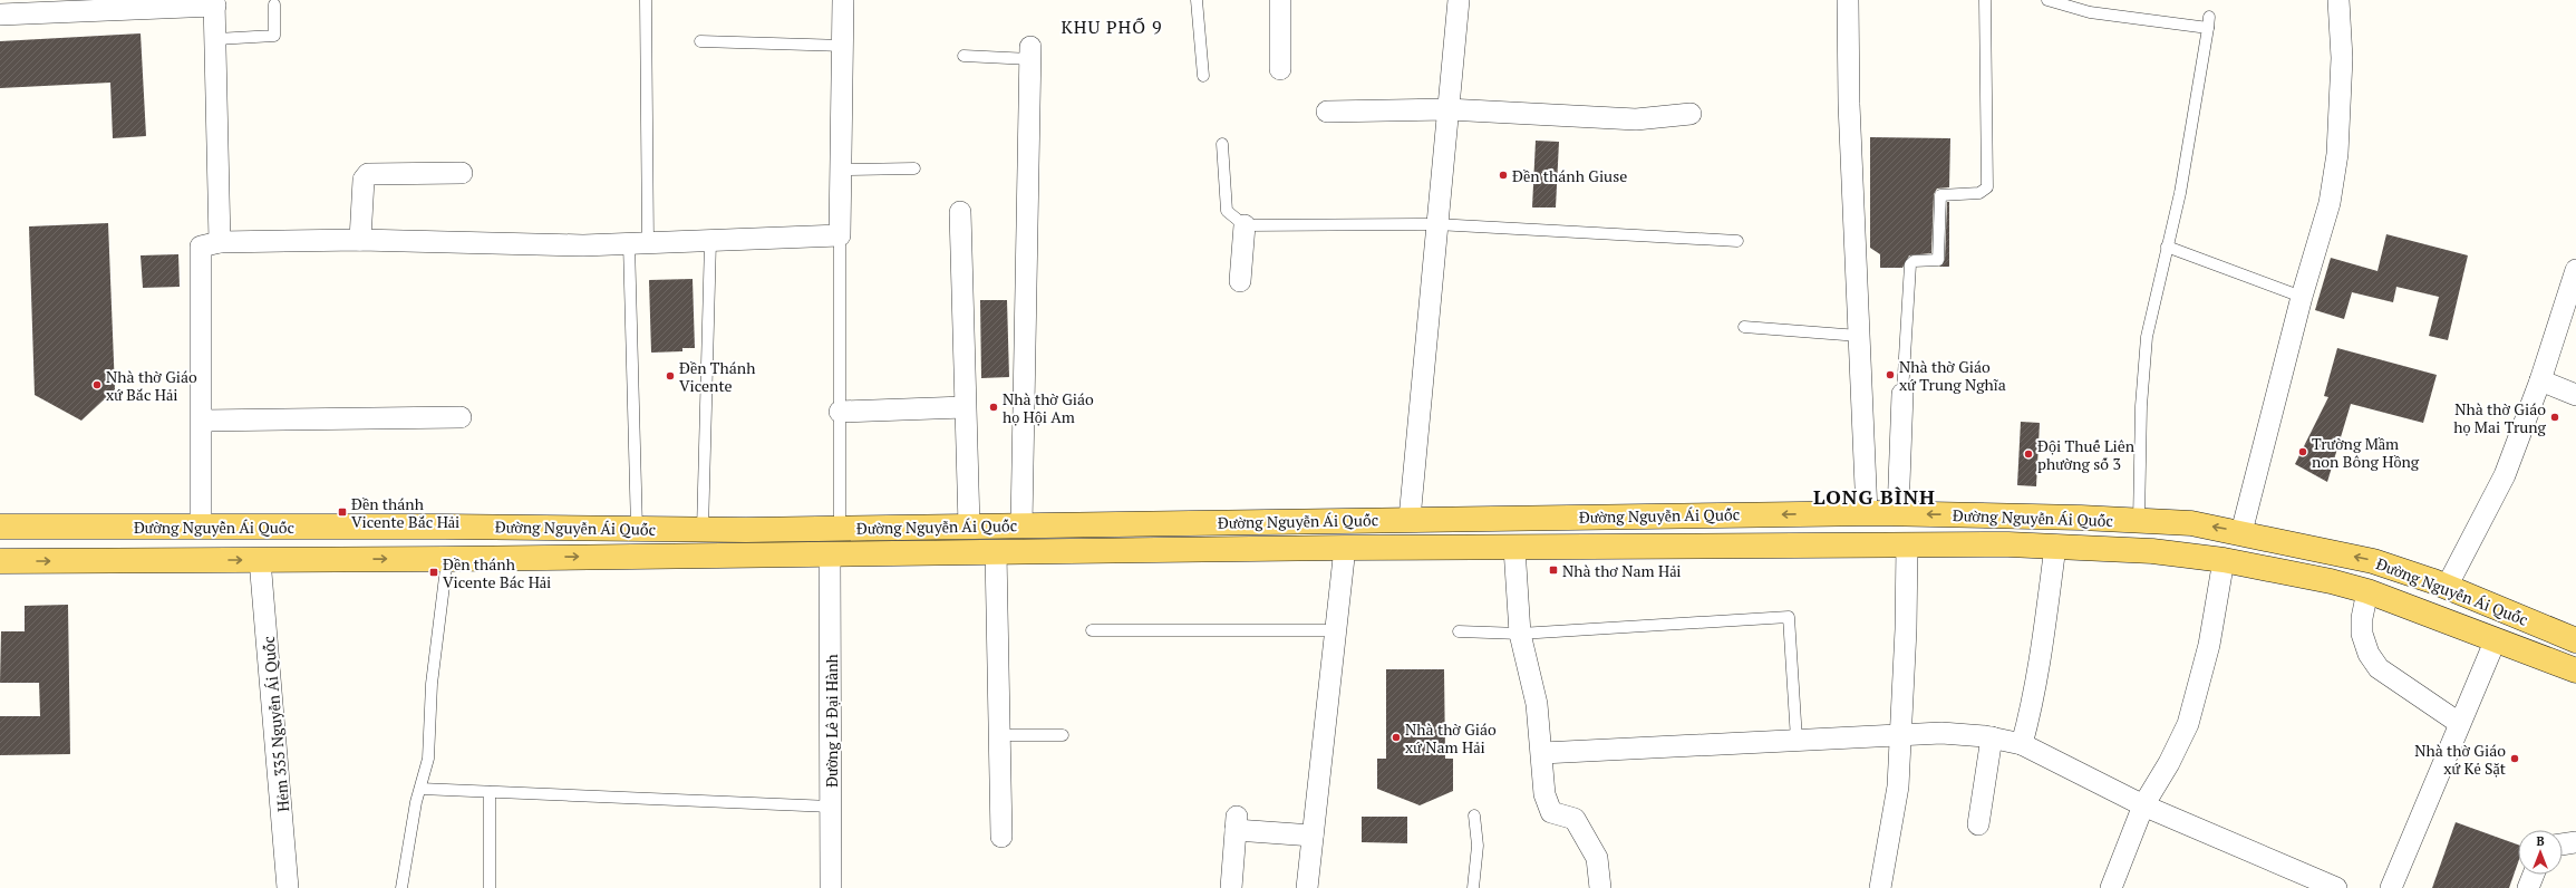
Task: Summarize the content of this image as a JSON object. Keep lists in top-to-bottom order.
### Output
{
  "streets": {
    "main road": ["Đường Nguyễn Ái Quốc"],
    "street": ["Đường Lê Đại Hành", "Hẻm 335 Nguyễn Ái Quốc"]
  },
  "crossings": [
    ["Đường Nguyễn Ái Quốc", "Đường Lê Đại Hành"],
    ["Đường Nguyễn Ái Quốc", "Hẻm 335 Nguyễn Ái Quốc"]
  ],
  "districts": ["KHU PHỐ 9", "LONG BÌNH"],
  "places": {
    "other": [
      "Đền thánh Giuse",
      "Nhà thờ Giáo xứ Trung Nghĩa",
      "Đền Thánh Vicente",
      "Nhà thờ Giáo xứ Bắc Hải",
      "Nhà thờ Giáo họ Hội Am",
      "Nhà thờ Giáo họ Mai Trung",
      "Trường Mầm non Bông Hồng",
      "Đội Thuế Liên phường số 3",
      "Nhà thờ Giáo xứ Nam Hải",
      "Nhà thờ Giáo xứ Kẻ Sặt"
    ],
    "transit": ["Đền thánh Vicente Bắc Hải", "Nhà thơ Nam Hải", "Đền thánh Vicente Bác Hải"]
  },
  "north": "top"
}
